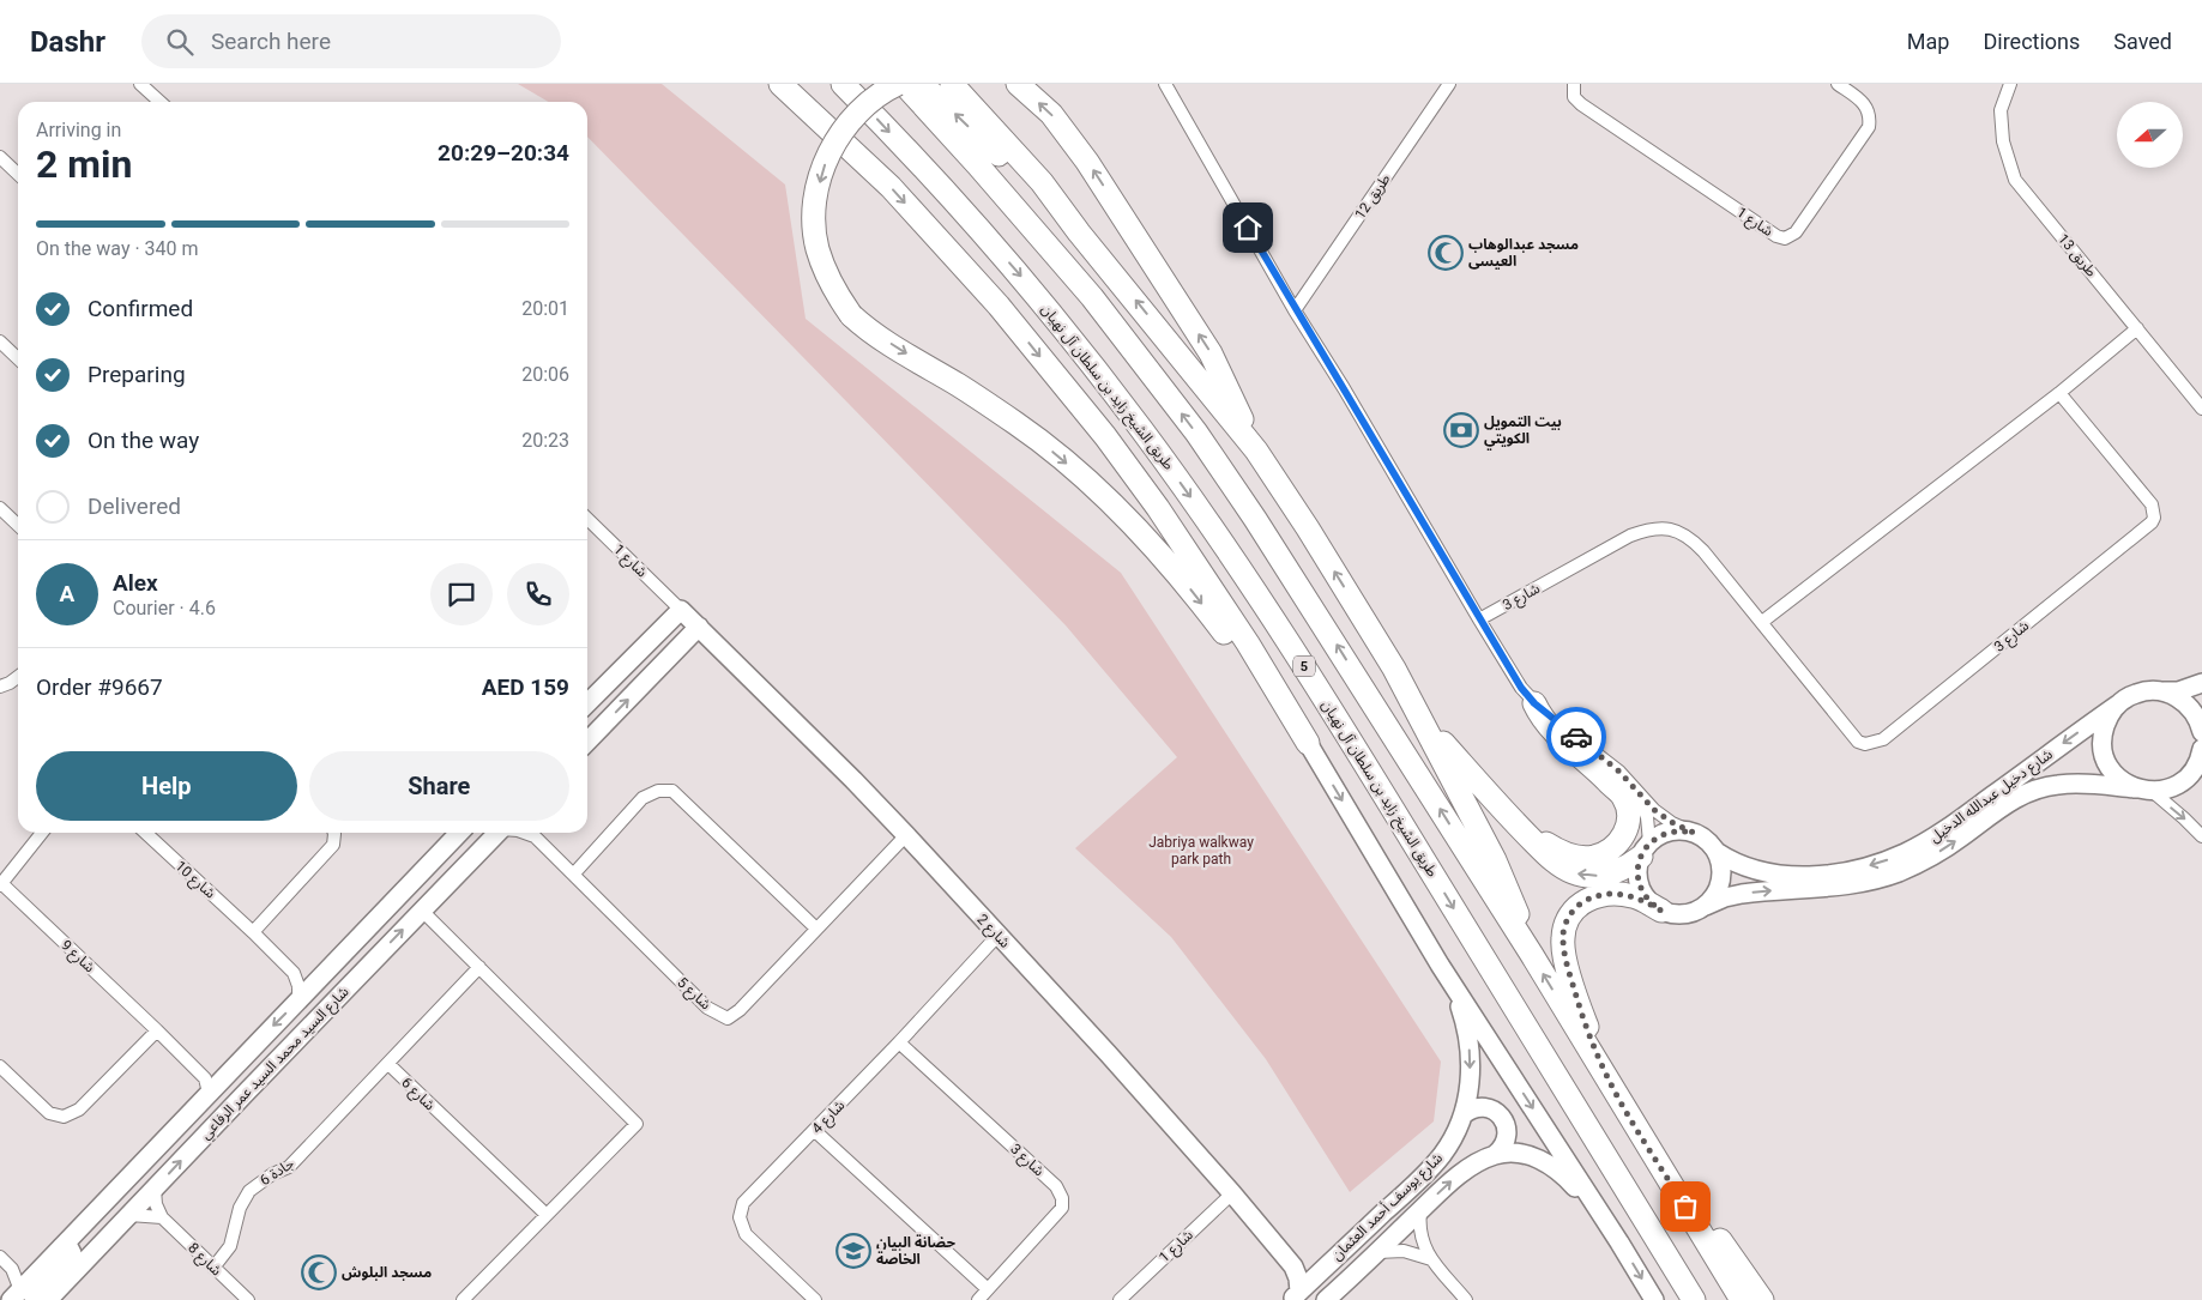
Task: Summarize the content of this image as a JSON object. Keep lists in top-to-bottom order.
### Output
{
  "streets": {
    "highway": ["طريق الشيخ زايد بن سلطان آل نهيان", "5"],
    "street": [
      "طريق 12",
      "شارع 1",
      "طريق 13",
      "شارع 3",
      "شارع دخيل عبدالله الدخيل",
      "شارع 10",
      "شارع 2",
      "شارع 9",
      "شارع 5",
      "شارع السيد محمد السيد عمر الرفاعي",
      "شارع 6",
      "شارع 4",
      "جادة 6",
      "شارع يوسف أحمد العثمان",
      "شارع 8"
    ]
  },
  "crossings": [
    ["شارع 1", "شارع 2"],
    ["شارع 3", "شارع 4"],
    ["شارع 2", "شارع 5"],
    ["شارع 2", "شارع 4"],
    ["شارع 2", "شارع يوسف أحمد العثمان"],
    ["شارع 9", "شارع السيد محمد السيد عمر الرفاعي"],
    ["شارع 6", "جادة 6"],
    ["جادة 6", "شارع 8"]
  ],
  "parks": ["Jabriya walkway park path"],
  "places": {
    "mosque": ["مسجد عبدالوهاب العيسى", "مسجد البلوش"],
    "bank": ["بيت التمويل الكويتي"],
    "school or university": ["حضانة البيان الخاصة"]
  },
  "north": "left",
  "page": {
    "header": "Dashr",
    "search": "Search here",
    "nav": ["Map", "Directions", "Saved"],
    "heading": ["2 min", "Arriving in", "20:29–20:34"],
    "panel": [
      "Alex",
      "Courier · 4.6",
      "Order #9667",
      "AED 159"
    ],
    "bar": "On the way · 340 m",
    "list": [
      ["Confirmed", "20:01"],
      ["Preparing", "20:06"],
      ["On the way", "20:23"],
      "Delivered"
    ],
    "round": "A",
    "buttons": ["Help", "Share"]
  }
}
